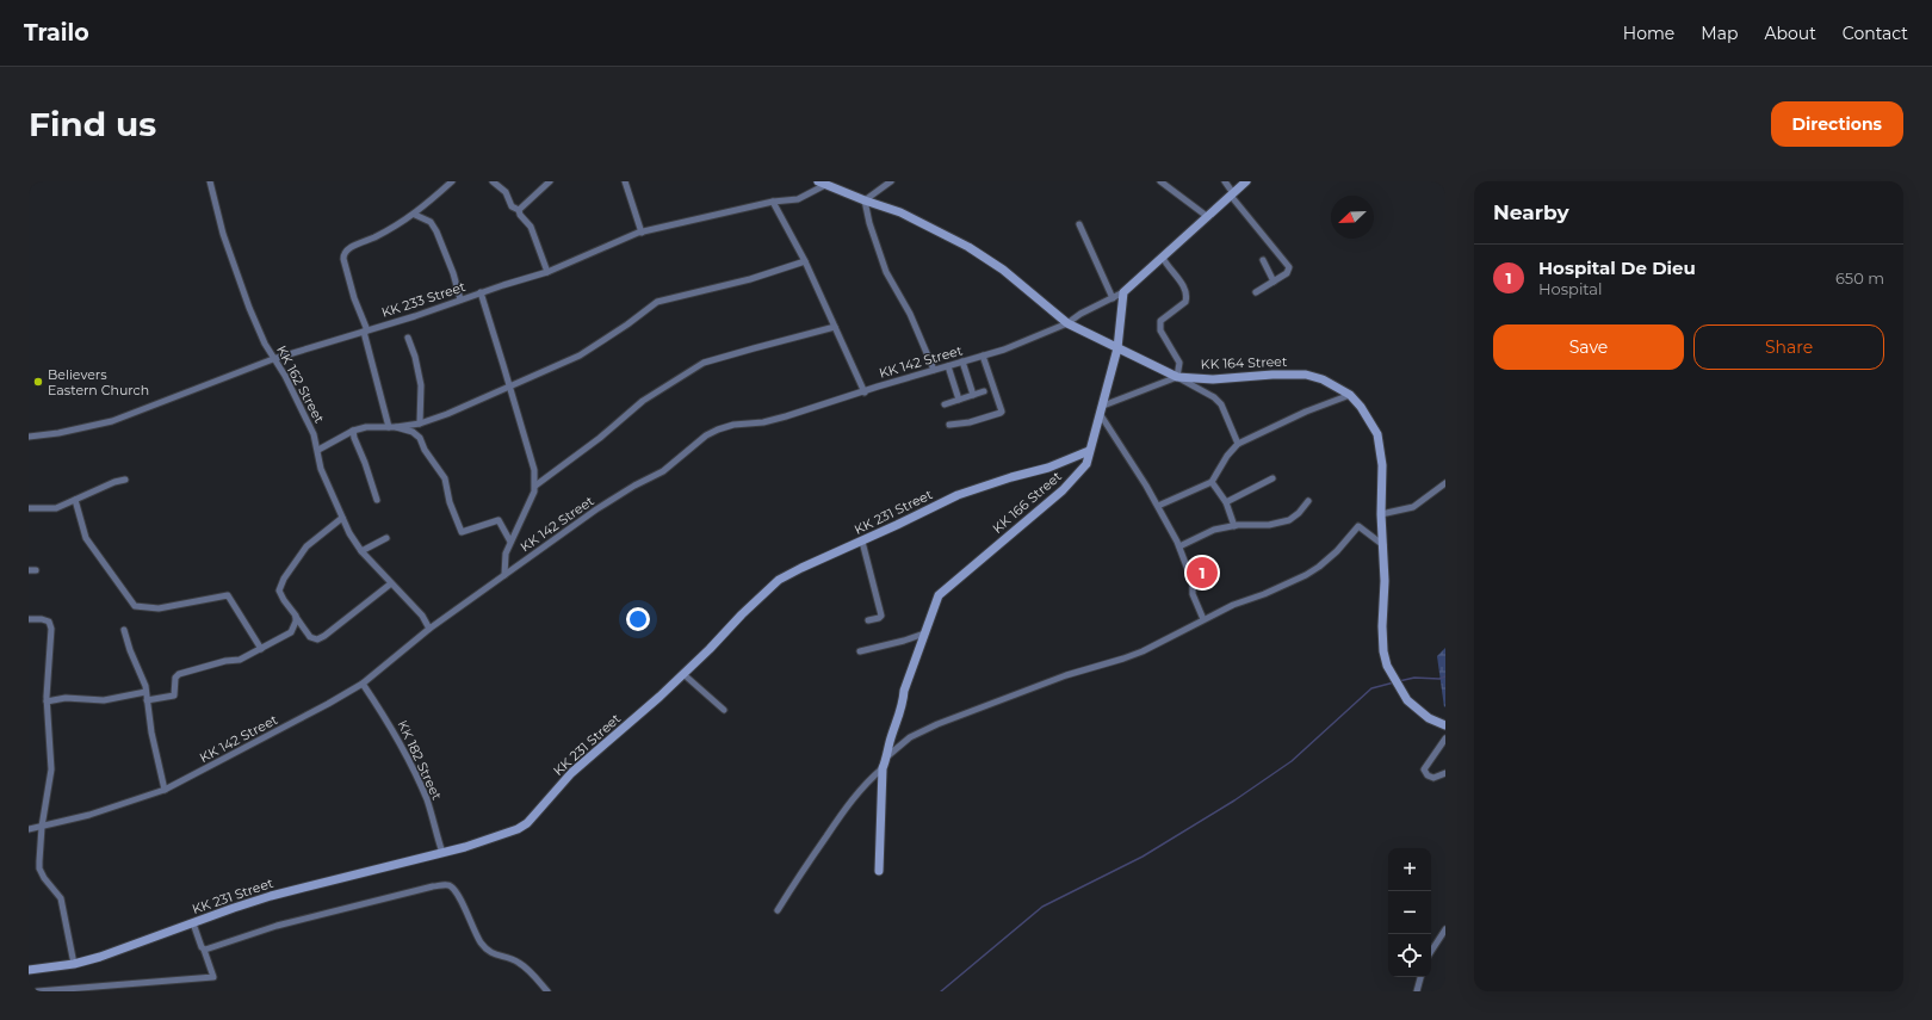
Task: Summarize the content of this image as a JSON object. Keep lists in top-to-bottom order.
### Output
{
  "streets": {
    "street": [
      "KK 233 Street",
      "KK 142 Street",
      "KK 164 Street",
      "KK 162 Street",
      "KK 166 Street",
      "KK 231 Street",
      "KK 182 Street"
    ]
  },
  "crossings": [
    ["KK 233 Street", "KK 164 Street"],
    ["KK 233 Street", "KK 162 Street"],
    ["KK 142 Street", "KK 164 Street"],
    ["KK 142 Street", "KK 162 Street"],
    ["KK 142 Street", "KK 166 Street"],
    ["KK 142 Street", "KK 182 Street"],
    ["KK 164 Street", "KK 166 Street"],
    ["KK 166 Street", "KK 231 Street"],
    ["KK 231 Street", "KK 182 Street"]
  ],
  "places": ["Believers Eastern Church"],
  "north": "bottom left",
  "page": {
    "header": "Trailo",
    "nav": [
      "Home",
      "Map",
      "About",
      "Contact"
    ],
    "buttons": [
      "Directions",
      ["Save", "Share"]
    ],
    "title": "Find us",
    "heading": "Nearby",
    "list": [
      {
        "mark": "1",
        "name": "Hospital De Dieu",
        "note": "Hospital",
        "value": "650 m"
      }
    ],
    "pins": "1",
    "map_buttons": ["+", "−"]
  }
}
